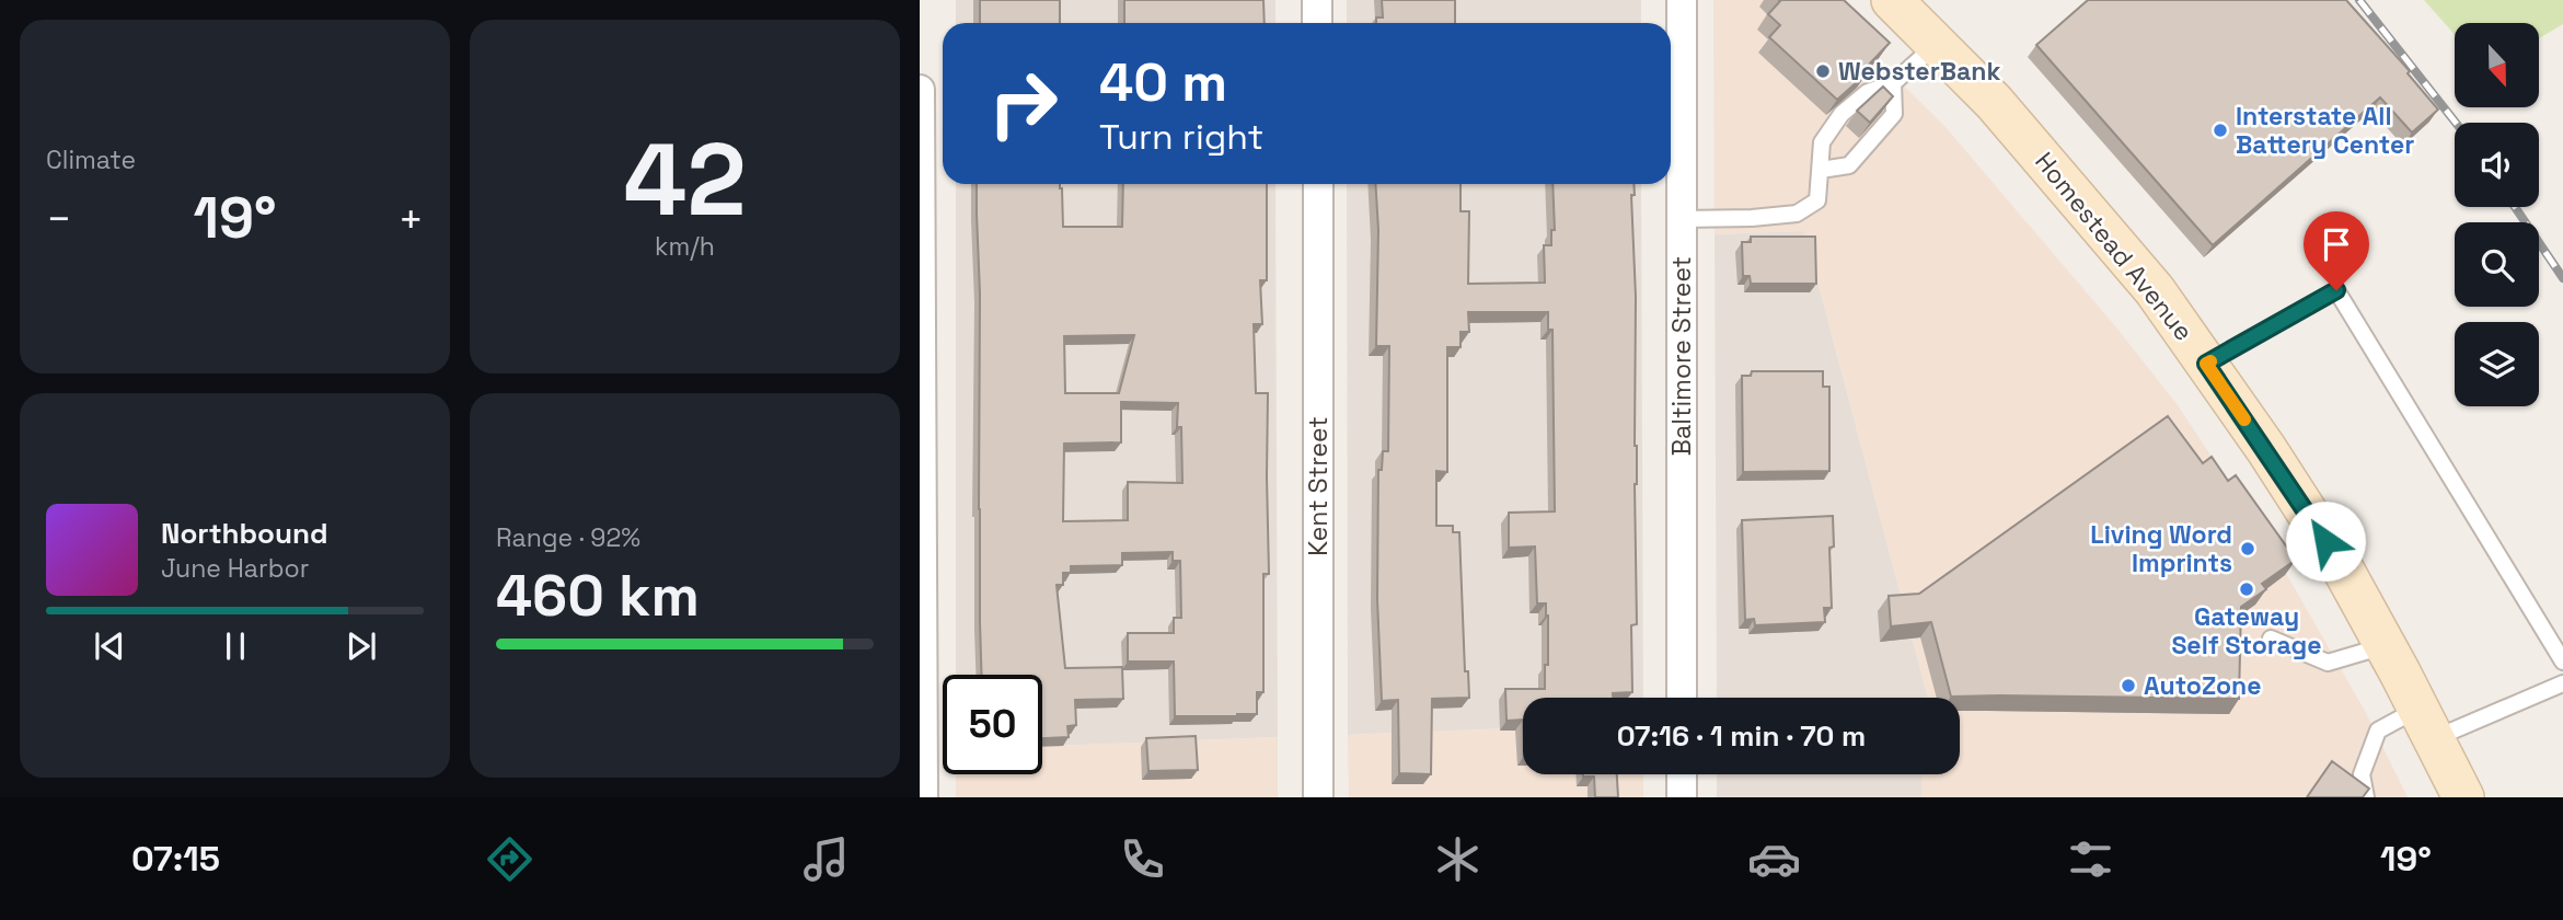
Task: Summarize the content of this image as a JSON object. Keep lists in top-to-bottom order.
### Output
{
  "streets": {
    "main road": ["Homestead Avenue"],
    "street": ["Baltimore Street", "Kent Street"]
  },
  "places": [
    "WebsterBank",
    "Interstate All Battery Center",
    "Living Word Imprints",
    "Gateway Self Storage",
    "AutoZone"
  ],
  "north": "bottom",
  "page": {
    "tile": [
      "Climate",
      ["42", "km/h"],
      ["Range · 92%", "460 km"]
    ],
    "turn": ["40 m", "Turn right"],
    "heat": ["−", "19°", "+"],
    "song": ["Northbound", "June Harbor"],
    "limit": "50",
    "trip": "07:16 · 1 min · 70 m",
    "tabs": ["07:15", "19°"]
  }
}
